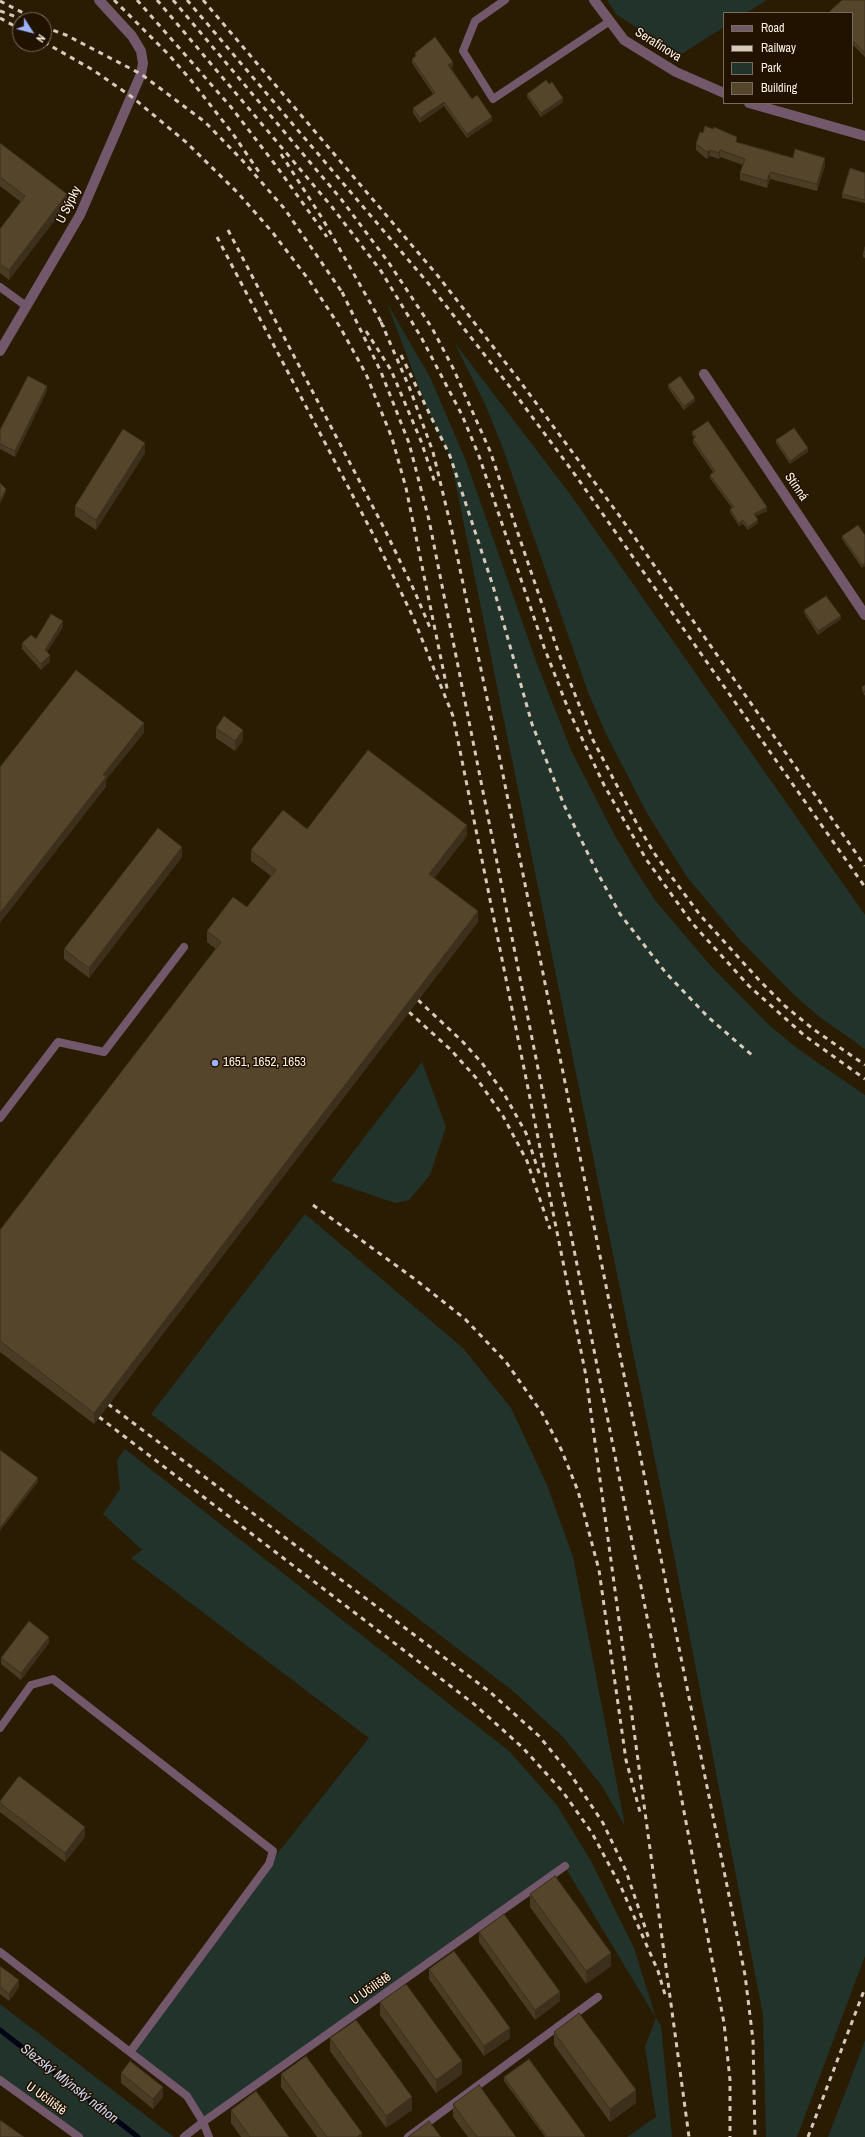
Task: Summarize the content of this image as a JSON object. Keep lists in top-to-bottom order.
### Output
{
  "streets": {
    "street": ["Serafinova", "U Sýpky", "Stinná"],
    "lane": ["U Učiliště"]
  },
  "water": ["Slezský Mlýnský náhon"],
  "places": ["1651, 1652, 1653"],
  "legend": [
    "Road",
    "Railway",
    "Park",
    "Building"
  ],
  "north": "bottom right"
}
